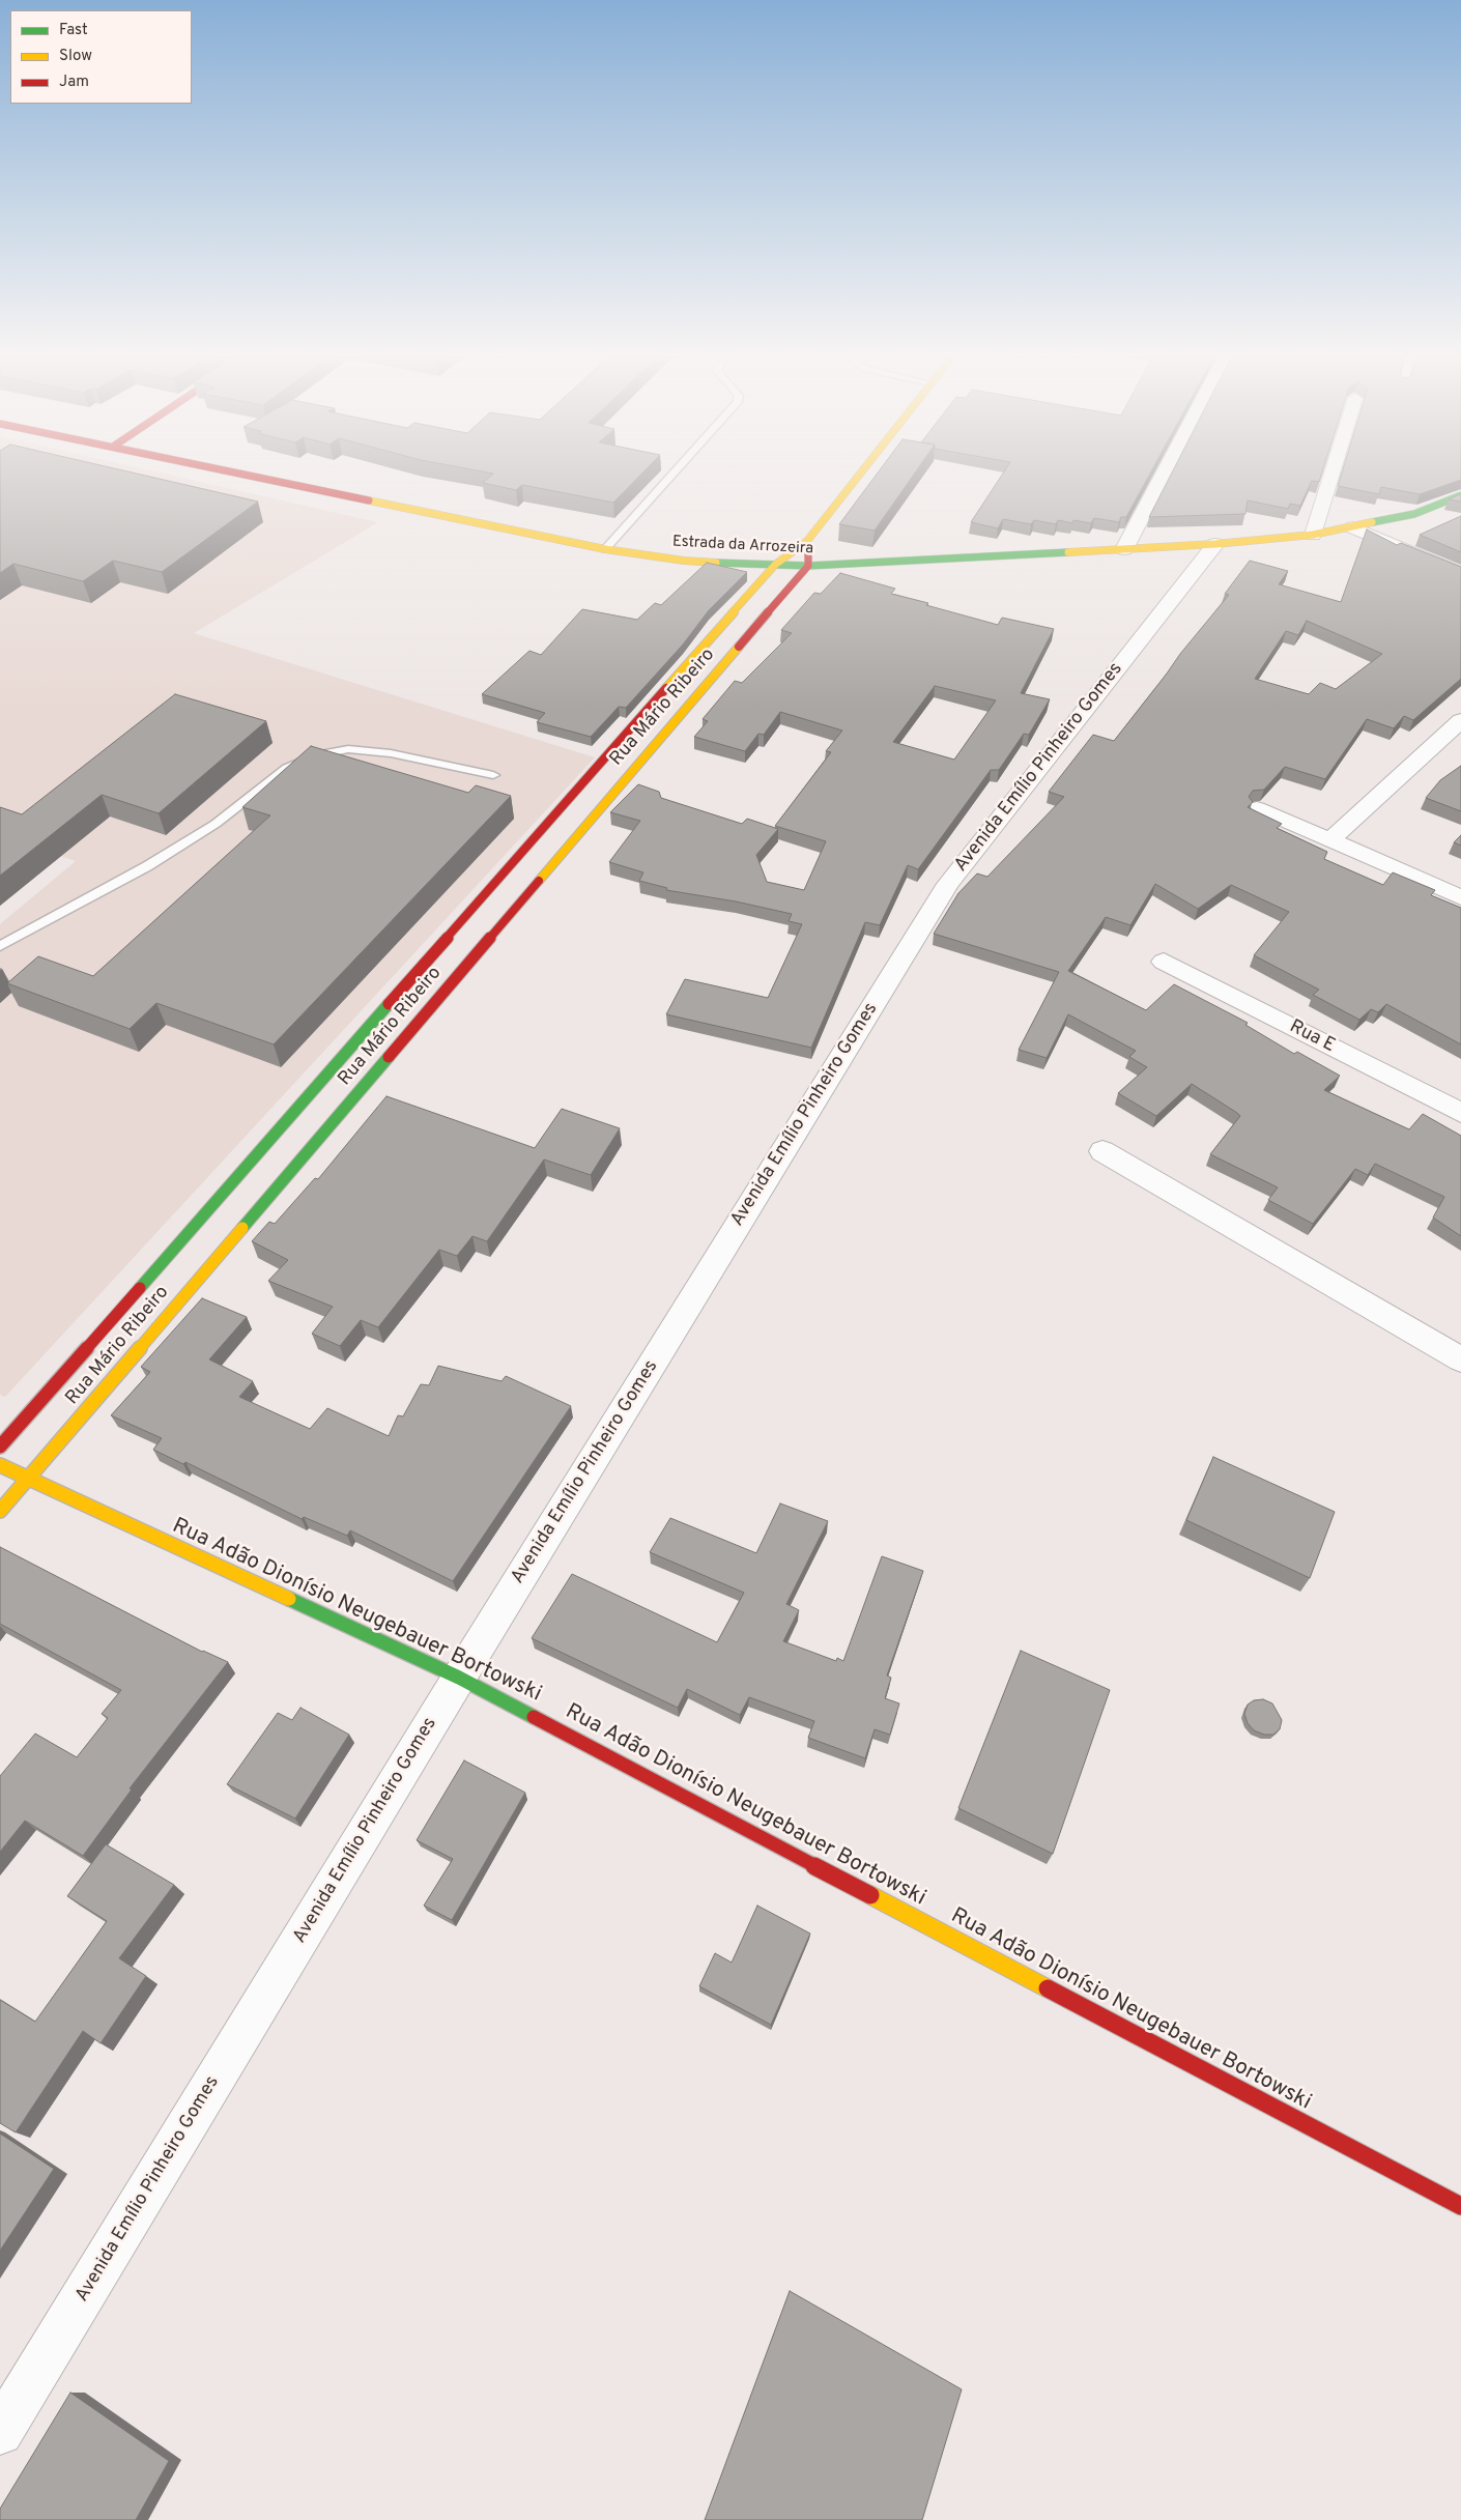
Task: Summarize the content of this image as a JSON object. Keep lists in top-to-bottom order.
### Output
{
  "streets": {
    "main road": ["Estrada da Arrozeira", "Rua Mário Ribeiro", "Rua Adão Dionísio Neugebauer Bortowski"],
    "street": ["Avenida Emílio Pinheiro Gomes", "Rua E"]
  },
  "crossings": [
    ["Estrada da Arrozeira", "Rua Mário Ribeiro"],
    ["Estrada da Arrozeira", "Avenida Emílio Pinheiro Gomes"],
    ["Rua Mário Ribeiro", "Rua Adão Dionísio Neugebauer Bortowski"],
    ["Avenida Emílio Pinheiro Gomes", "Rua Adão Dionísio Neugebauer Bortowski"]
  ],
  "legend": ["Fast", "Slow", "Jam"]
}
